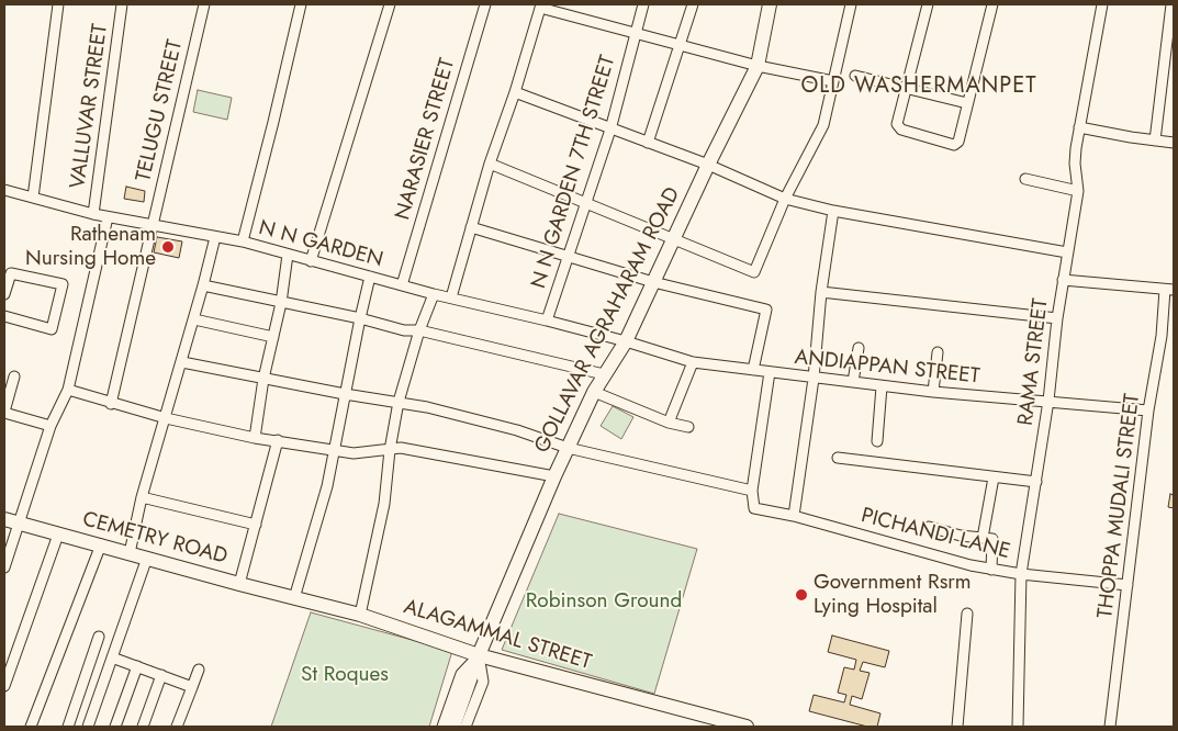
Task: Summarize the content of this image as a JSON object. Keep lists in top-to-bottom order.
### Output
{
  "streets": {
    "street": [
      "VALLUVAR STREET",
      "TELUGU STREET",
      "NARASIER STREET",
      "N N GARDEN 7TH STREET",
      "N N GARDEN",
      "GOLLAVAR AGRAHARAM ROAD",
      "RAMA STREET",
      "ANDIAPPAN STREET",
      "THOPPA MUDALI STREET",
      "PICHANDI LANE",
      "CEMETRY ROAD",
      "ALAGAMMAL STREET"
    ]
  },
  "crossings": [
    ["VALLUVAR STREET", "N N GARDEN"],
    ["TELUGU STREET", "N N GARDEN"],
    ["NARASIER STREET", "N N GARDEN"],
    ["N N GARDEN 7TH STREET", "N N GARDEN"],
    ["N N GARDEN", "GOLLAVAR AGRAHARAM ROAD"],
    ["N N GARDEN", "ANDIAPPAN STREET"],
    ["GOLLAVAR AGRAHARAM ROAD", "ANDIAPPAN STREET"],
    ["GOLLAVAR AGRAHARAM ROAD", "ALAGAMMAL STREET"],
    ["RAMA STREET", "ANDIAPPAN STREET"],
    ["RAMA STREET", "PICHANDI LANE"],
    ["ANDIAPPAN STREET", "THOPPA MUDALI STREET"],
    ["THOPPA MUDALI STREET", "PICHANDI LANE"],
    ["CEMETRY ROAD", "ALAGAMMAL STREET"]
  ],
  "districts": ["OLD WASHERMANPET"],
  "parks": ["Robinson Ground", "St Roques"],
  "places": ["Rathenam Nursing Home", "Government Rsrm Lying Hospital"]
}
